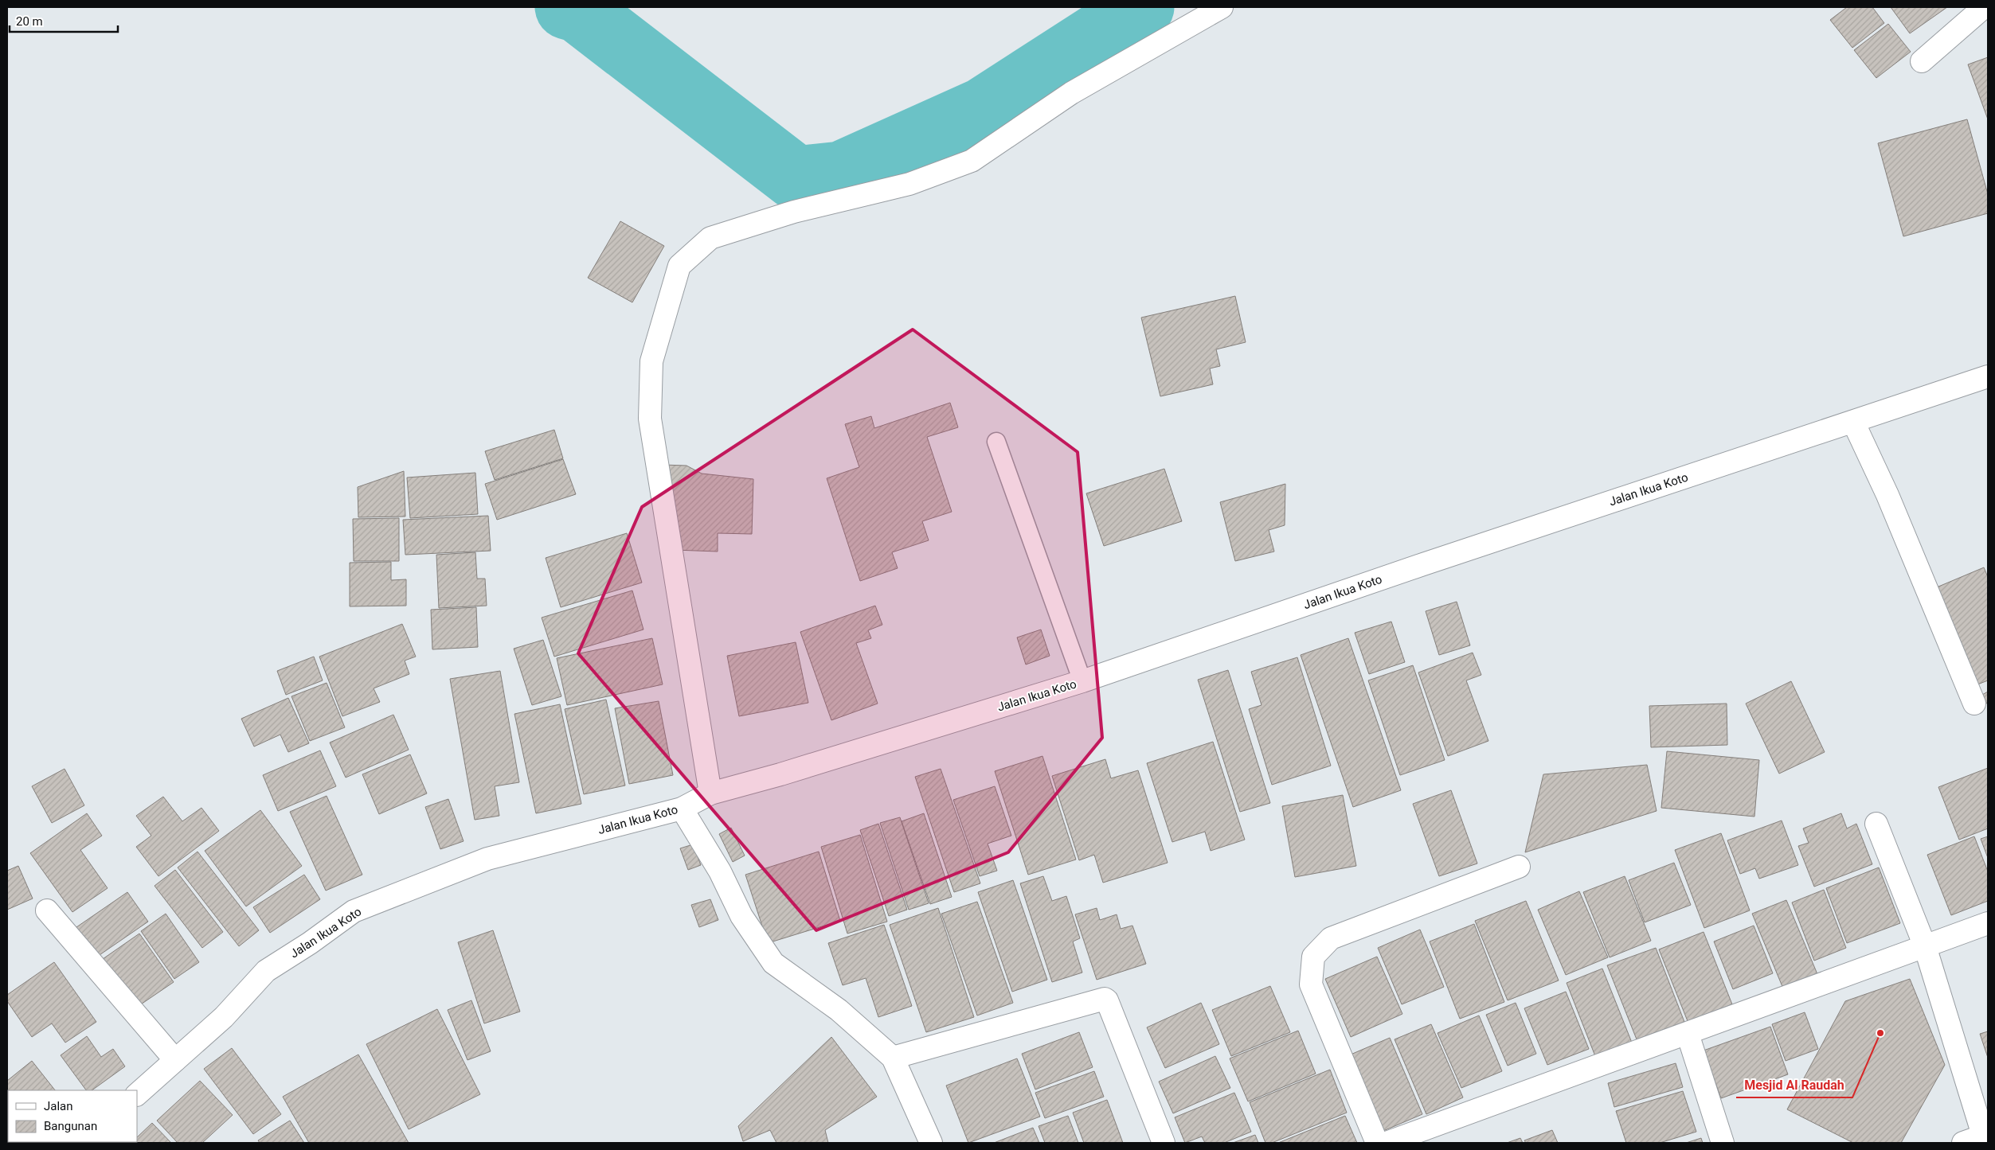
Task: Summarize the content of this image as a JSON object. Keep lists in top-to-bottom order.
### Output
{
  "streets": {
    "street": ["Jalan Ikua Koto"]
  },
  "places": ["Mesjid Al Raudah"],
  "legend": ["Jalan", "Bangunan"],
  "scale_bar": "20 m"
}
